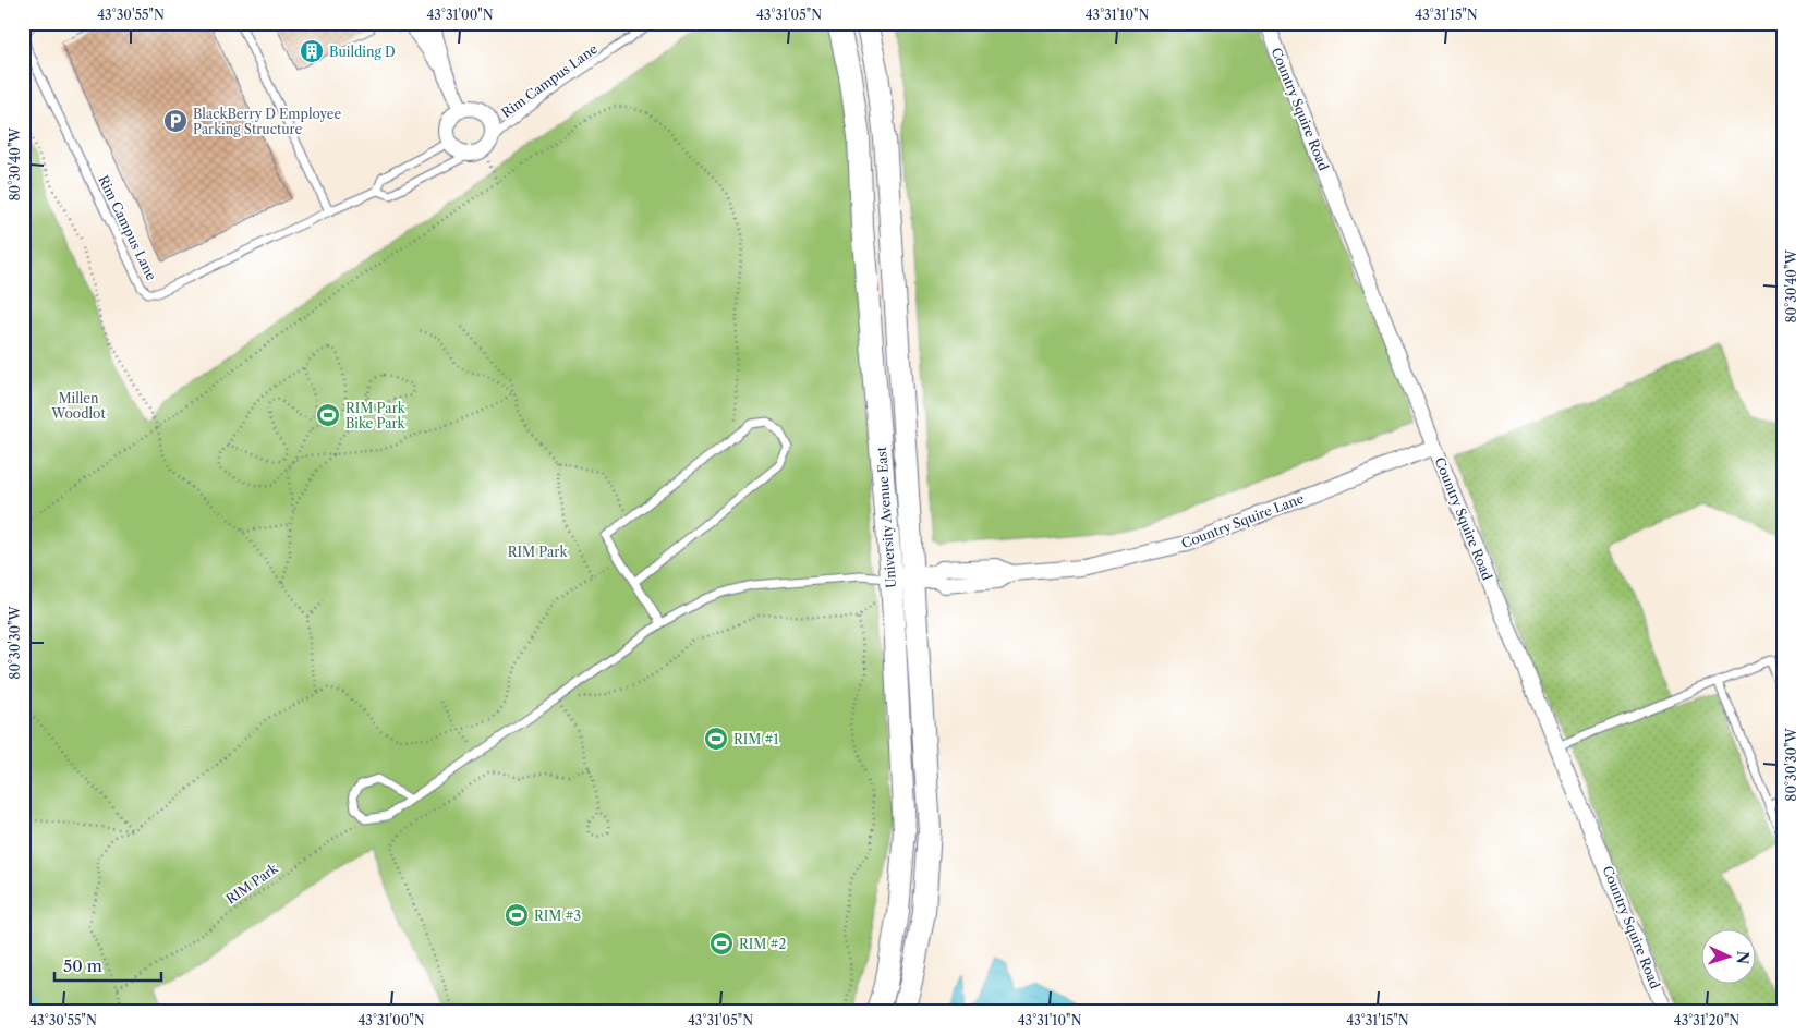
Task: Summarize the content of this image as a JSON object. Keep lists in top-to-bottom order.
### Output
{
  "streets": {
    "main road": ["University Avenue East", "Country Squire Lane"],
    "street": ["Country Squire Road"],
    "lane": ["Rim Campus Lane"],
    "path": ["RIM Park"]
  },
  "crossings": [
    ["Country Squire Road", "Country Squire Lane"],
    ["University Avenue East", "Country Squire Lane"]
  ],
  "parks": ["Millen Woodlot", "RIM Park"],
  "places": {
    "building": ["Building D"],
    "parking": ["BlackBerry D Employee Parking Structure"],
    "sports": [
      "RIM Park Bike Park",
      "RIM #1",
      "RIM #3",
      "RIM #2"
    ]
  },
  "scale_bar": "50 m",
  "north": "right",
  "coordinates": [
    "43°30'55\"N",
    "43°31'00\"N",
    "43°31'05\"N",
    "43°31'10\"N",
    "43°31'15\"N",
    "80°30'40\"W",
    "80°30'30\"W",
    "43°31'20\"N"
  ]
}
